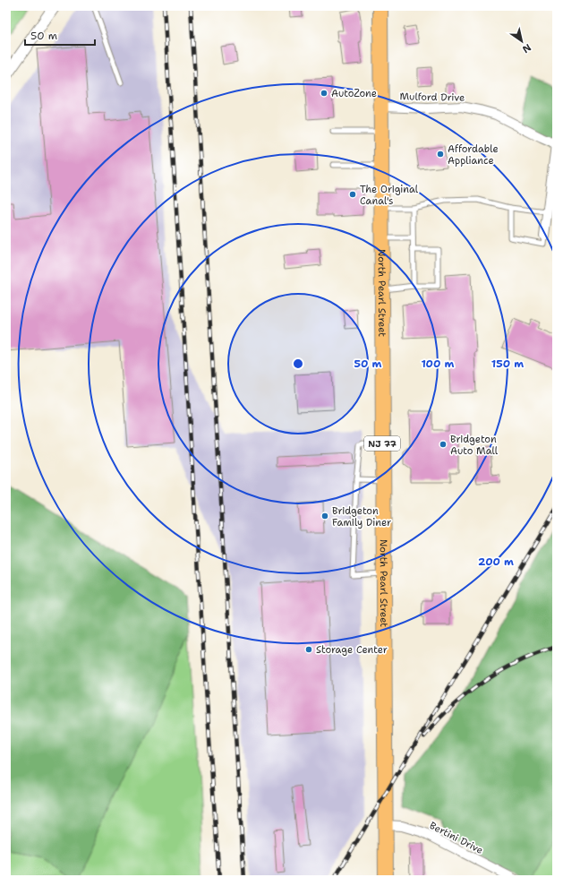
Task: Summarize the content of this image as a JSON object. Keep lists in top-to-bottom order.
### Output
{
  "streets": {
    "main road": ["North Pearl Street", "NJ 77"],
    "street": ["Mulford Drive", "Bertini Drive"]
  },
  "crossings": [
    ["Mulford Drive", "North Pearl Street"],
    ["North Pearl Street", "Bertini Drive"]
  ],
  "places": [
    "AutoZone",
    "Affordable Appliance",
    "The Original Canal's",
    "Bridgeton Auto Mall",
    "Bridgeton Family Diner",
    "Storage Center"
  ],
  "scale_bar": "50 m",
  "north": "bottom right",
  "rings": [
    "50 m",
    "100 m",
    "150 m",
    "200 m"
  ]
}
